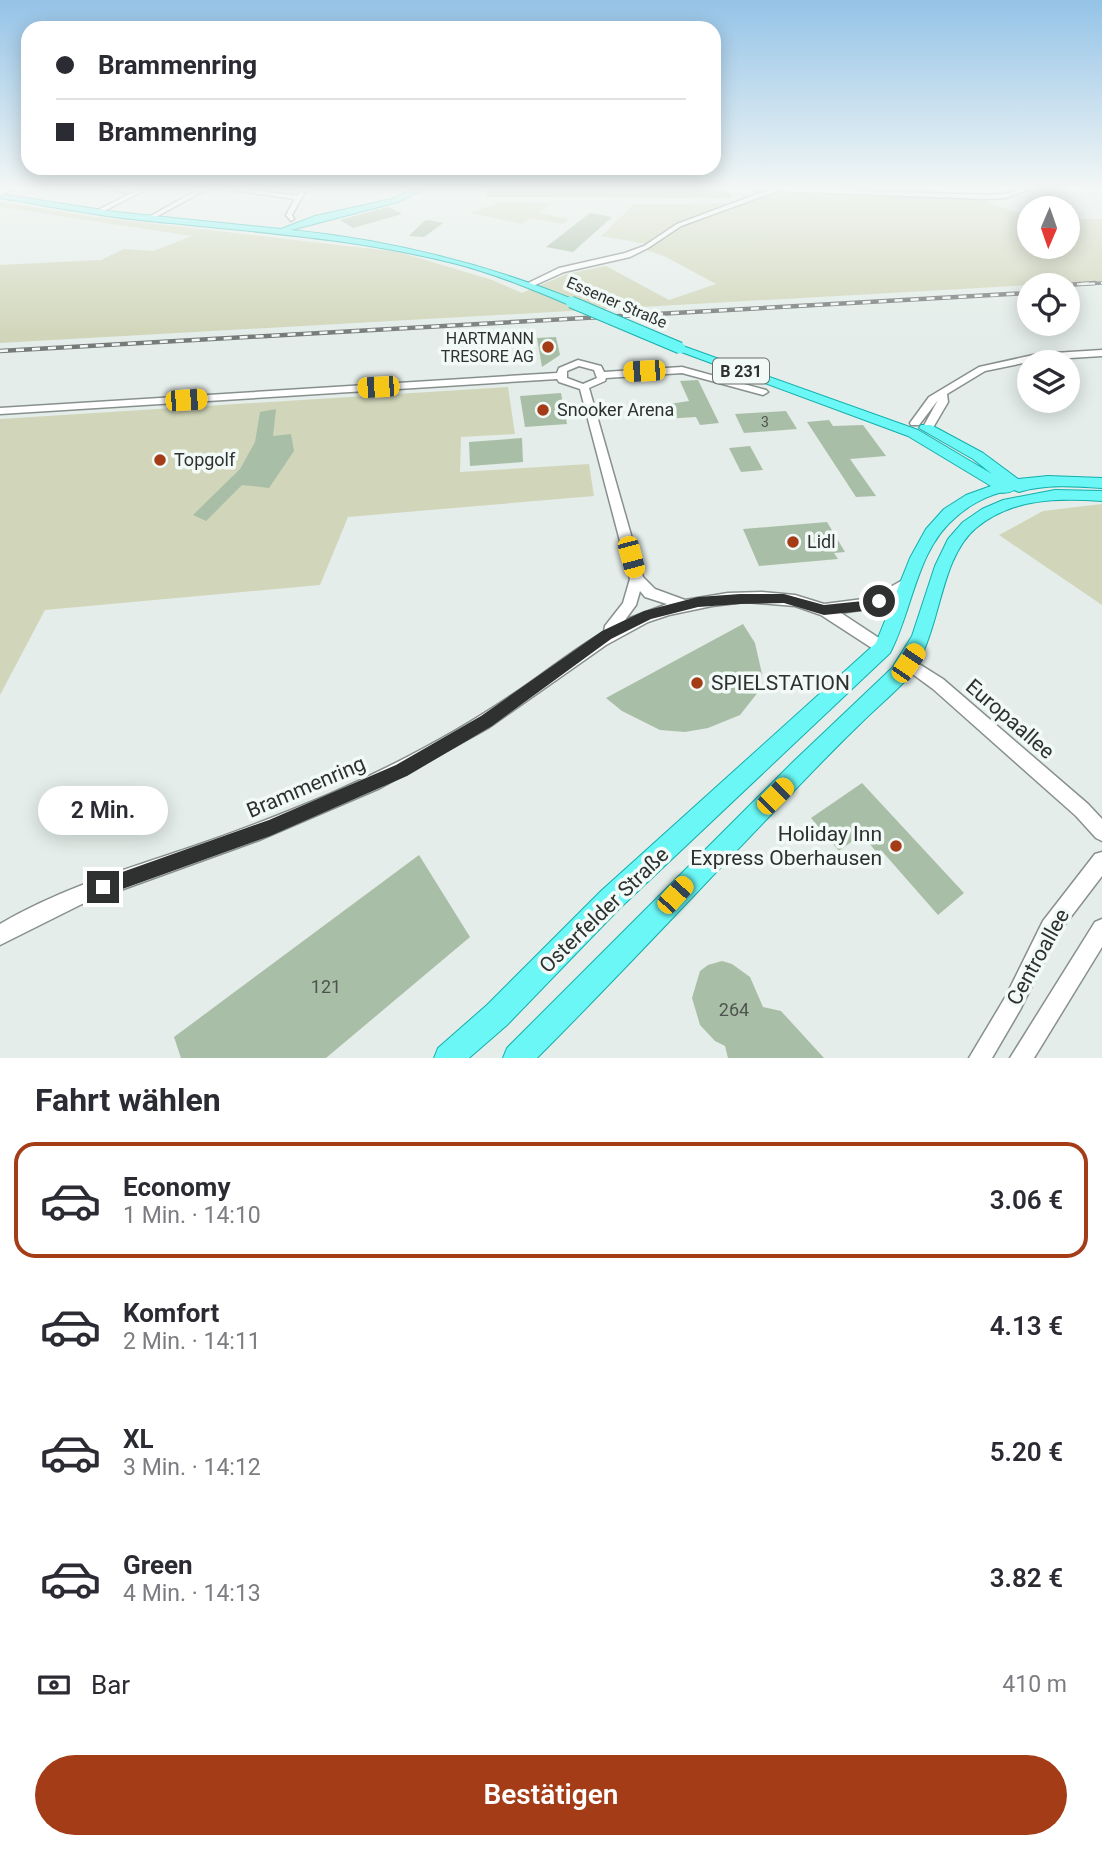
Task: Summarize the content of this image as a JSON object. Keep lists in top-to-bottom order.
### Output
{
  "streets": {
    "main road": ["Essener Straße", "B 231", "Osterfelder Straße"],
    "street": ["Europaallee", "Brammenring", "Centroallee"]
  },
  "crossings": [
    ["Essener Straße", "Osterfelder Straße"],
    ["Europaallee", "Osterfelder Straße"],
    ["Brammenring", "Osterfelder Straße"]
  ],
  "places": [
    "HARTMANN TRESORE AG",
    "Snooker Arena",
    "Topgolf",
    "Lidl",
    "SPIELSTATION",
    "Holiday Inn Express Oberhausen"
  ],
  "house_numbers": ["3", "121", "264"],
  "north": "bottom",
  "page": {
    "banner": ["Brammenring", "Brammenring"],
    "bubble": "2 Min.",
    "heading": "Fahrt wählen",
    "list": [
      {
        "name": "Economy",
        "note": "1 Min. · 14:10",
        "value": "3.06 €"
      },
      {
        "name": "Komfort",
        "note": "2 Min. · 14:11",
        "value": "4.13 €"
      },
      {
        "name": "XL",
        "note": "3 Min. · 14:12",
        "value": "5.20 €"
      },
      {
        "name": "Green",
        "note": "4 Min. · 14:13",
        "value": "3.82 €"
      }
    ],
    "pay": ["Bar", "410 m"],
    "buttons": "Bestätigen"
  }
}
